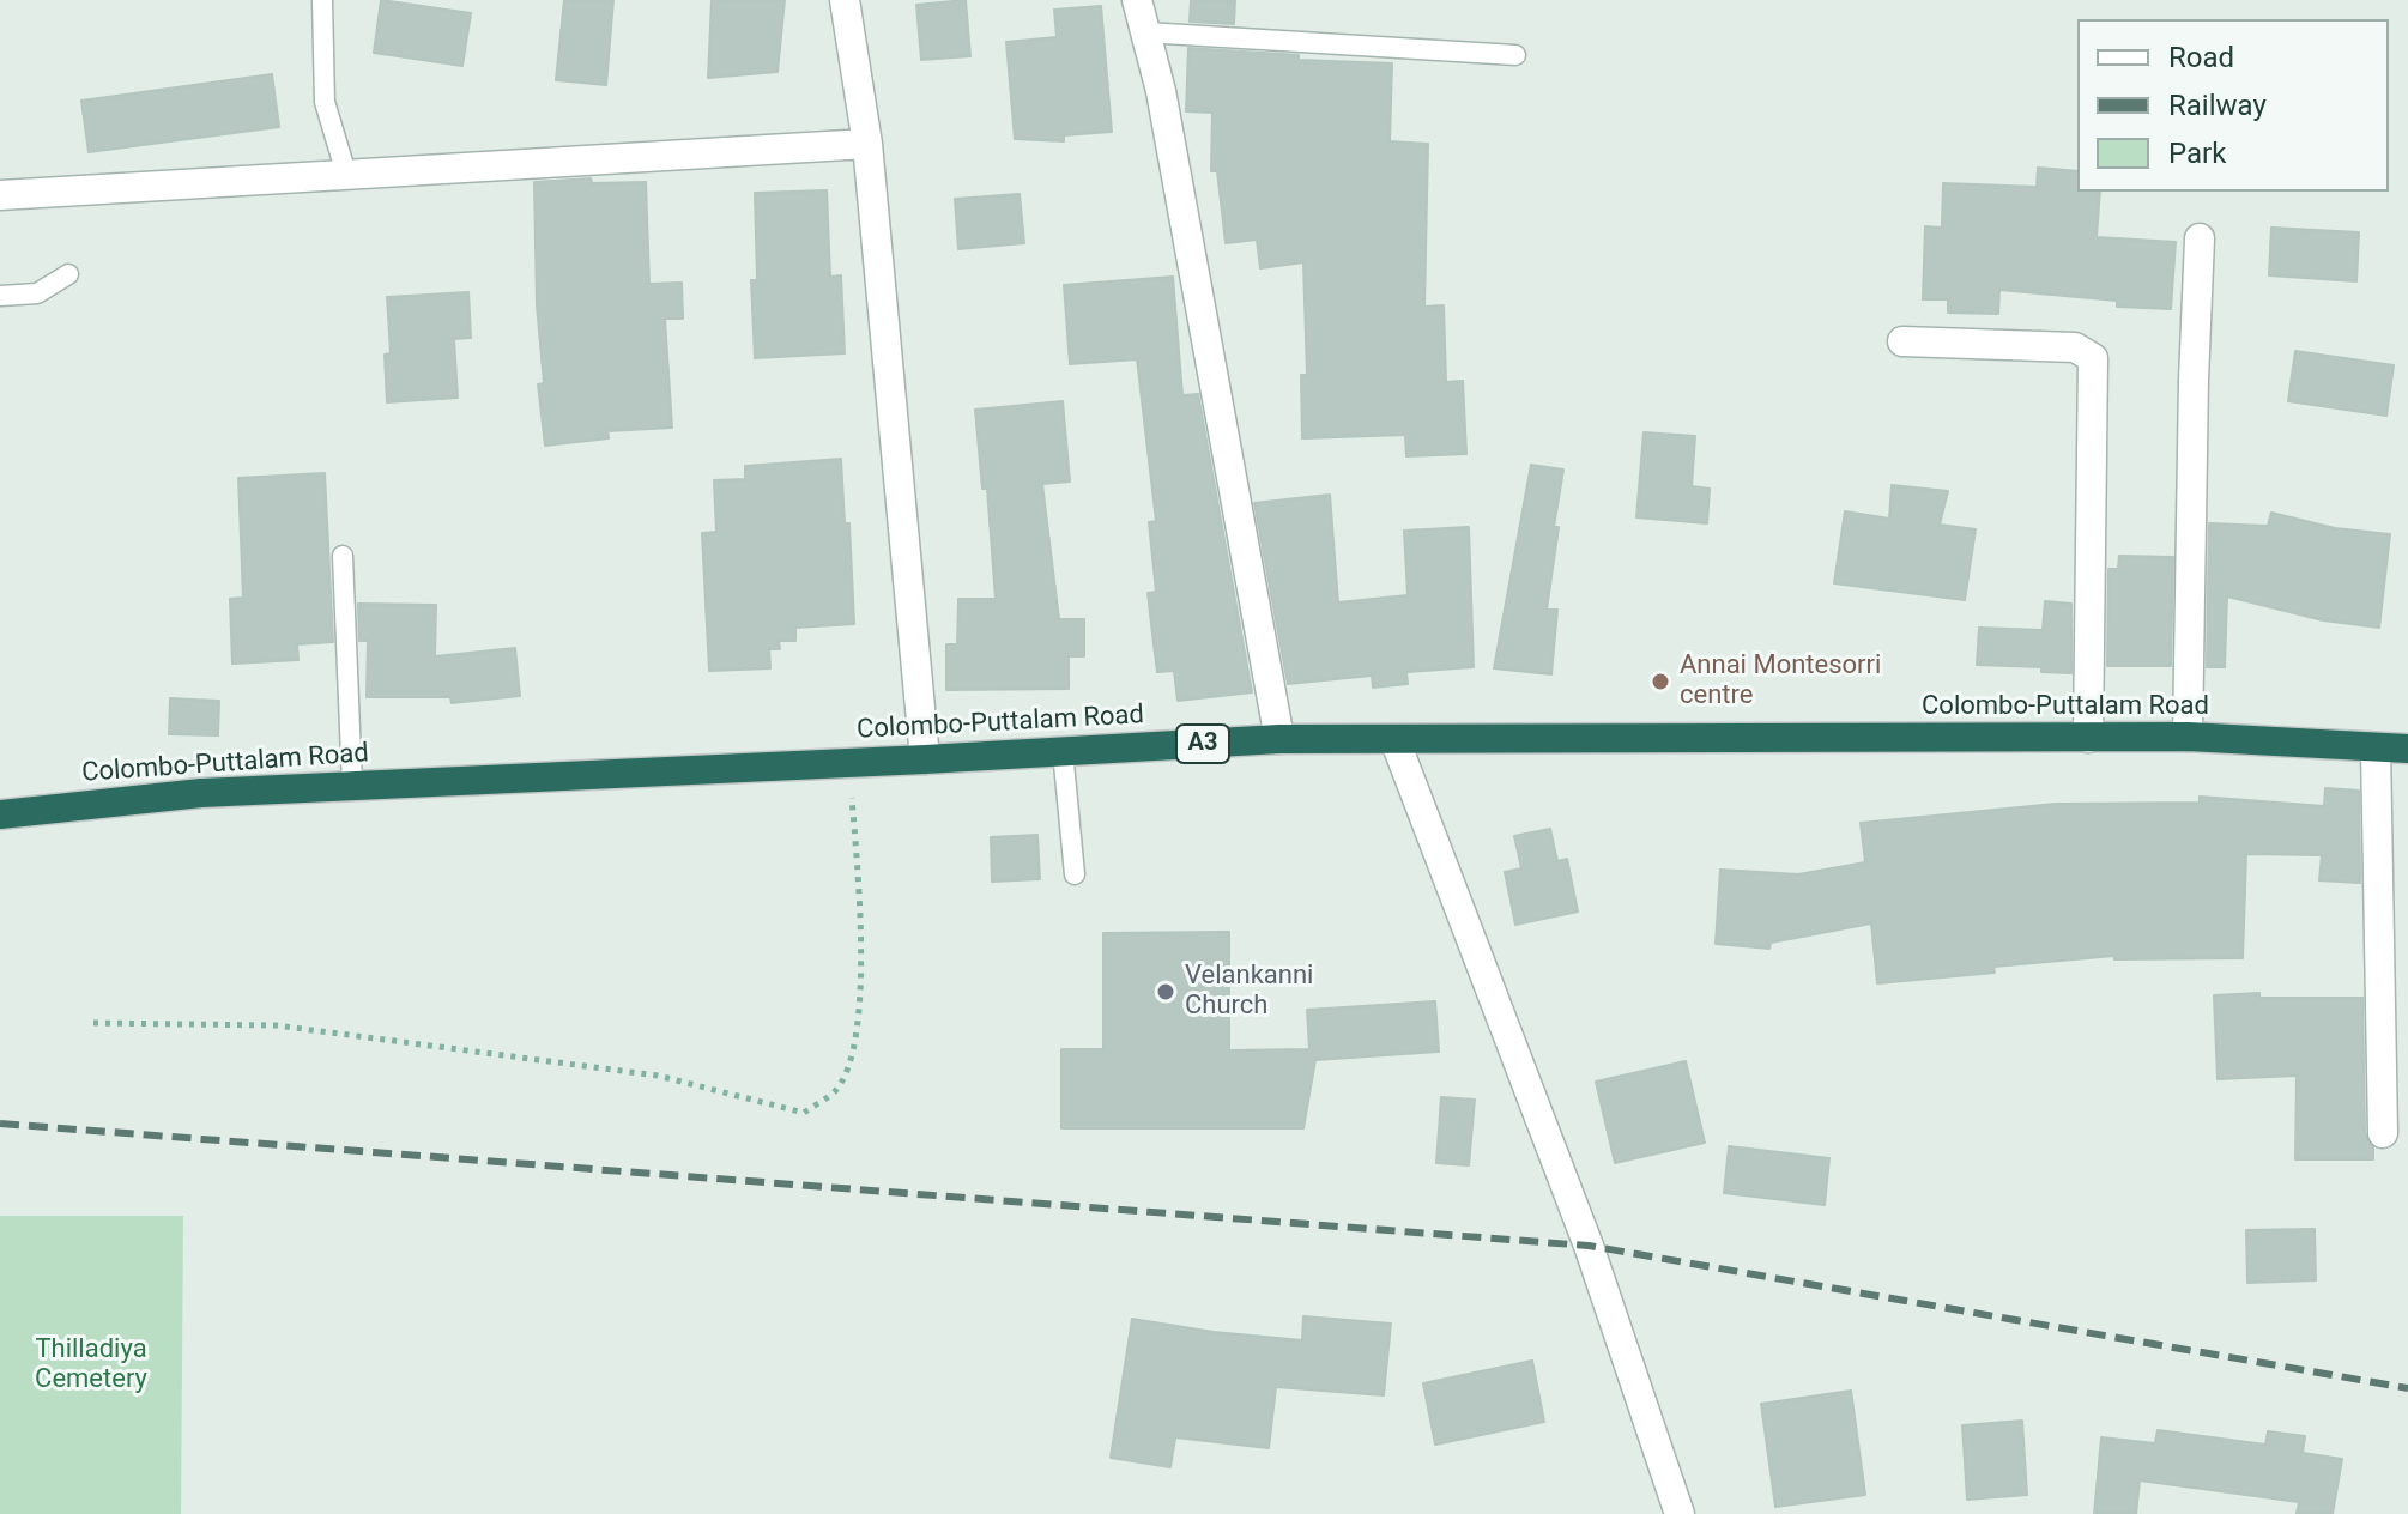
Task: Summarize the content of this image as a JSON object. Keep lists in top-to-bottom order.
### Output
{
  "streets": {
    "highway": ["Colombo-Puttalam Road", "A3"]
  },
  "parks": ["Thilladiya Cemetery"],
  "places": ["Annai Montesorri centre", "Velankanni Church"],
  "legend": ["Road", "Railway", "Park"]
}
